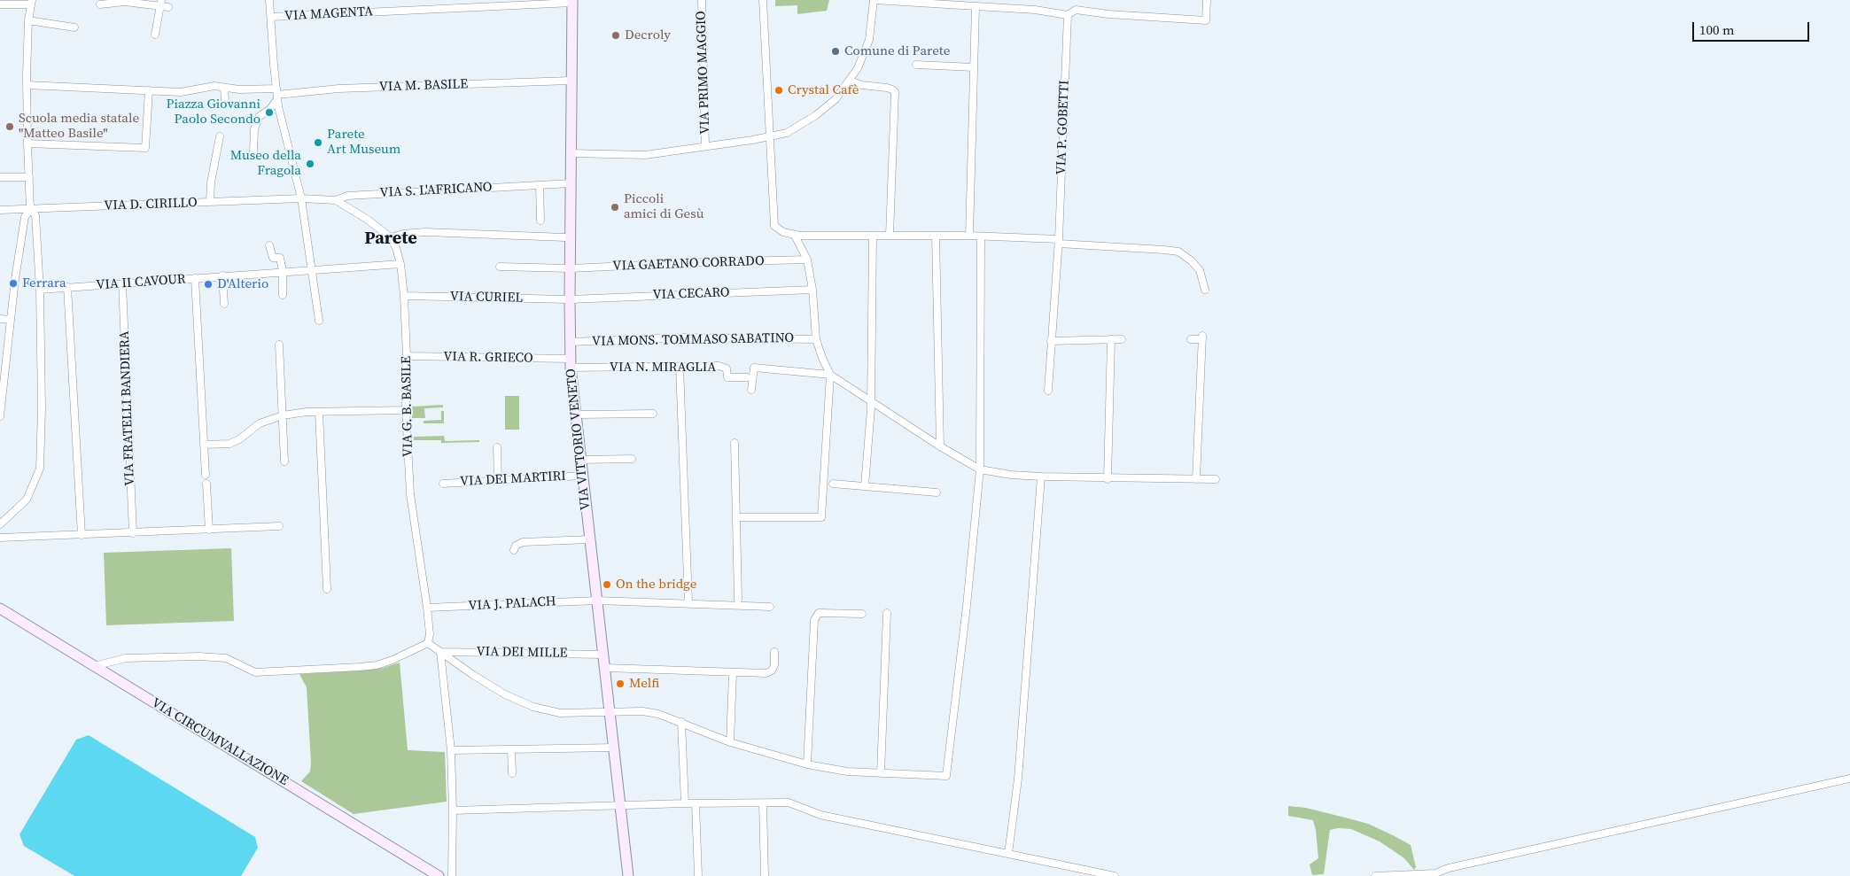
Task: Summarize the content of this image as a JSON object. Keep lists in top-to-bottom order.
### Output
{
  "streets": {
    "street": [
      "VIA MAGENTA",
      "VIA PRIMO MAGGIO",
      "VIA M. BASILE",
      "VIA P. GOBETTI",
      "VIA S. L'AFRICANO",
      "VIA D. CIRILLO",
      "VIA GAETANO CORRADO",
      "VIA II CAVOUR",
      "VIA CECARO",
      "VIA CURIEL",
      "VIA MONS. TOMMASO SABATINO",
      "VIA R. GRIECO",
      "VIA N. MIRAGLIA",
      "VIA G. B. BASILE",
      "VIA FRATELLI BANDIERA",
      "VIA VITTORIO VENETO",
      "VIA DEI MARTIRI",
      "VIA J. PALACH",
      "VIA DEI MILLE",
      "VIA CIRCUMVALLAZIONE"
    ]
  },
  "crossings": [
    ["VIA MAGENTA", "VIA VITTORIO VENETO"],
    ["VIA M. BASILE", "VIA VITTORIO VENETO"],
    ["VIA S. L'AFRICANO", "VIA D. CIRILLO"],
    ["VIA S. L'AFRICANO", "VIA VITTORIO VENETO"],
    ["VIA GAETANO CORRADO", "VIA VITTORIO VENETO"],
    ["VIA II CAVOUR", "VIA G. B. BASILE"],
    ["VIA II CAVOUR", "VIA FRATELLI BANDIERA"],
    ["VIA CECARO", "VIA CURIEL"],
    ["VIA CECARO", "VIA VITTORIO VENETO"],
    ["VIA CURIEL", "VIA G. B. BASILE"],
    ["VIA CURIEL", "VIA VITTORIO VENETO"],
    ["VIA MONS. TOMMASO SABATINO", "VIA VITTORIO VENETO"],
    ["VIA R. GRIECO", "VIA N. MIRAGLIA"],
    ["VIA R. GRIECO", "VIA G. B. BASILE"],
    ["VIA R. GRIECO", "VIA VITTORIO VENETO"],
    ["VIA N. MIRAGLIA", "VIA VITTORIO VENETO"],
    ["VIA G. B. BASILE", "VIA J. PALACH"],
    ["VIA VITTORIO VENETO", "VIA DEI MARTIRI"],
    ["VIA VITTORIO VENETO", "VIA J. PALACH"],
    ["VIA VITTORIO VENETO", "VIA DEI MILLE"]
  ],
  "districts": ["Parete"],
  "places": [
    "Decroly",
    "Comune di Parete",
    "Crystal Cafè",
    "Piazza Giovanni Paolo Secondo",
    "Scuola media statale \"Matteo Basile\"",
    "Parete Art Museum",
    "Museo della Fragola",
    "Piccoli amici di Gesù",
    "Ferrara",
    "D'Alterio",
    "On the bridge",
    "Melfi"
  ],
  "scale_bar": "100 m"
}
